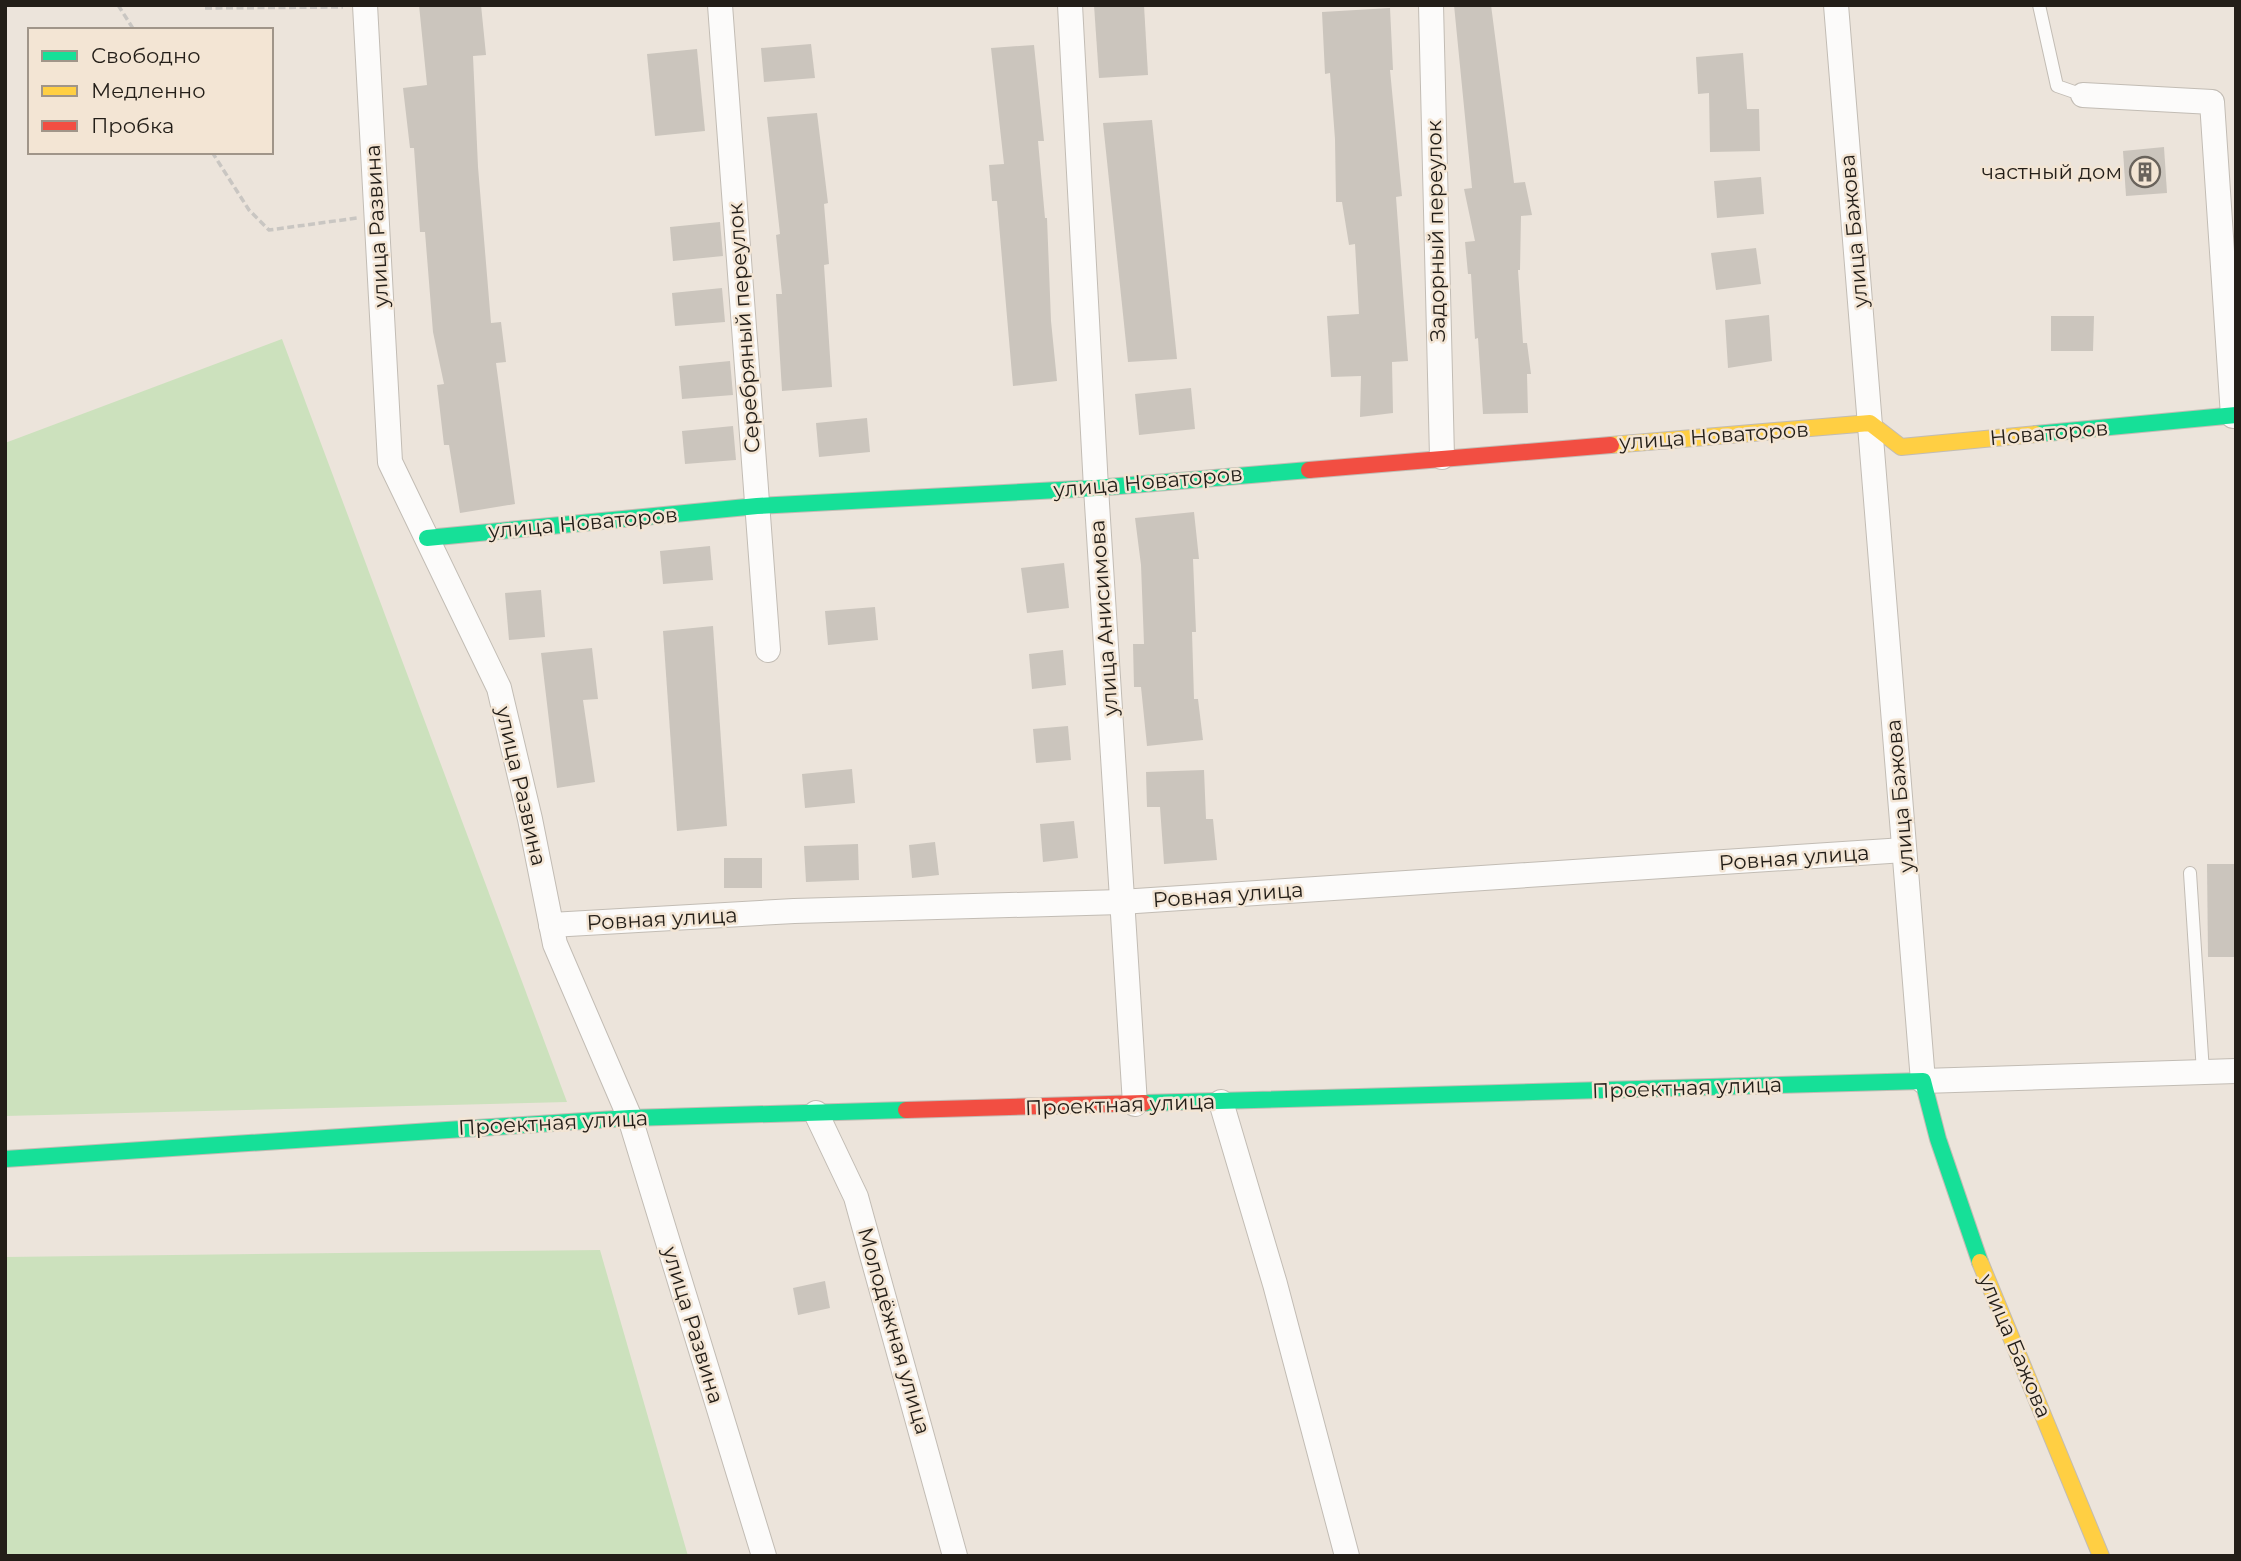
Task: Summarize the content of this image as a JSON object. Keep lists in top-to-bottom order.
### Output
{
  "streets": {
    "street": [
      "улица Развина",
      "Задорный переулок",
      "улица Бажова",
      "Серебряный переулок",
      "Новаторов",
      "улица Новаторов",
      "улица Анисимова",
      "Ровная улица",
      "Проектная улица",
      "Молодёжная улица"
    ]
  },
  "crossings": [
    ["улица Развина", "улица Новаторов"],
    ["улица Развина", "Ровная улица"],
    ["улица Развина", "Проектная улица"],
    ["Задорный переулок", "улица Новаторов"],
    ["улица Бажова", "Новаторов"],
    ["улица Бажова", "улица Новаторов"],
    ["улица Бажова", "Ровная улица"],
    ["улица Бажова", "Проектная улица"],
    ["Серебряный переулок", "улица Новаторов"],
    ["Новаторов", "улица Новаторов"],
    ["улица Новаторов", "улица Анисимова"],
    ["улица Анисимова", "Ровная улица"],
    ["улица Анисимова", "Проектная улица"],
    ["Проектная улица", "Молодёжная улица"]
  ],
  "places": {
    "building": ["частный дом"]
  },
  "legend": ["Свободно", "Медленно", "Пробка"]
}
